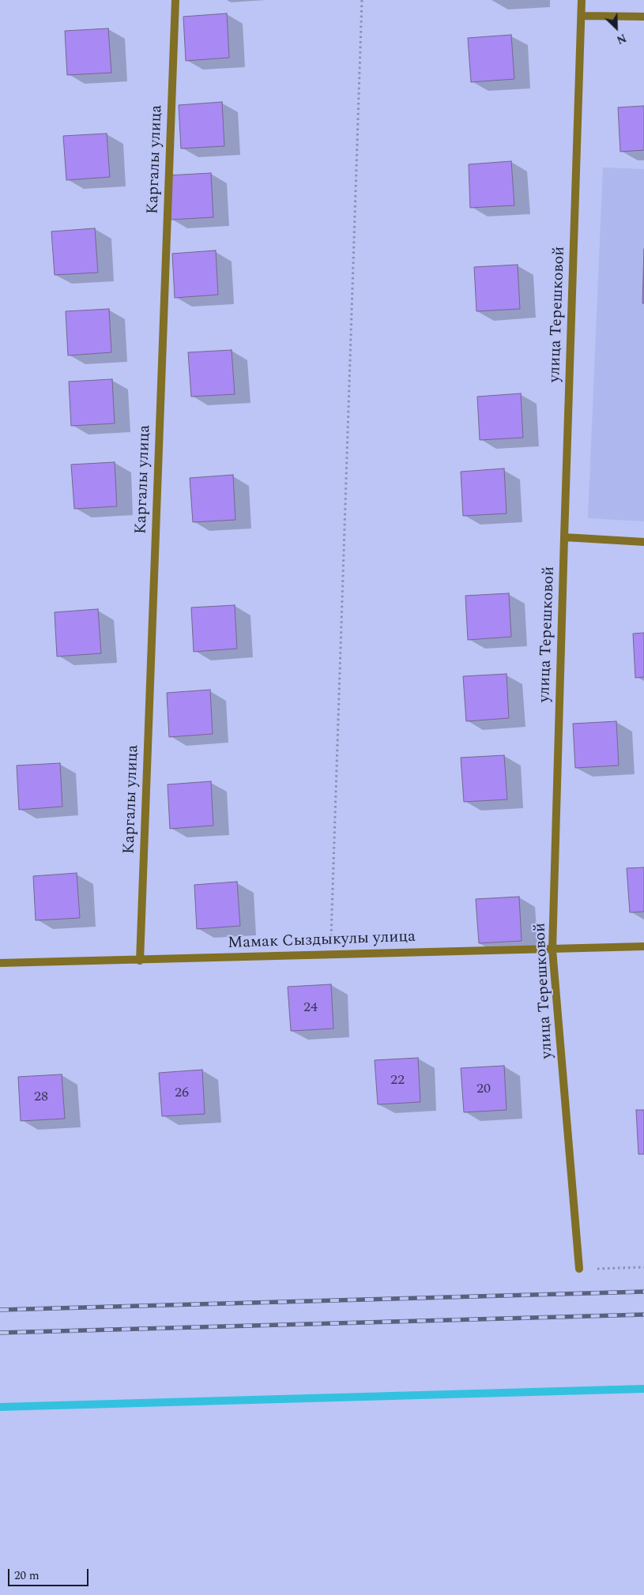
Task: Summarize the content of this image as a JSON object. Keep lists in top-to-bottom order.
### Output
{
  "streets": {
    "street": ["Каргалы улица", "улица Терешковой", "Мамак Сыздыкулы улица"]
  },
  "crossings": [
    ["Каргалы улица", "Мамак Сыздыкулы улица"],
    ["улица Терешковой", "Мамак Сыздыкулы улица"]
  ],
  "house_numbers": [
    "24",
    "22",
    "20",
    "26",
    "28"
  ],
  "scale_bar": "20 m",
  "north": "bottom right"
}
